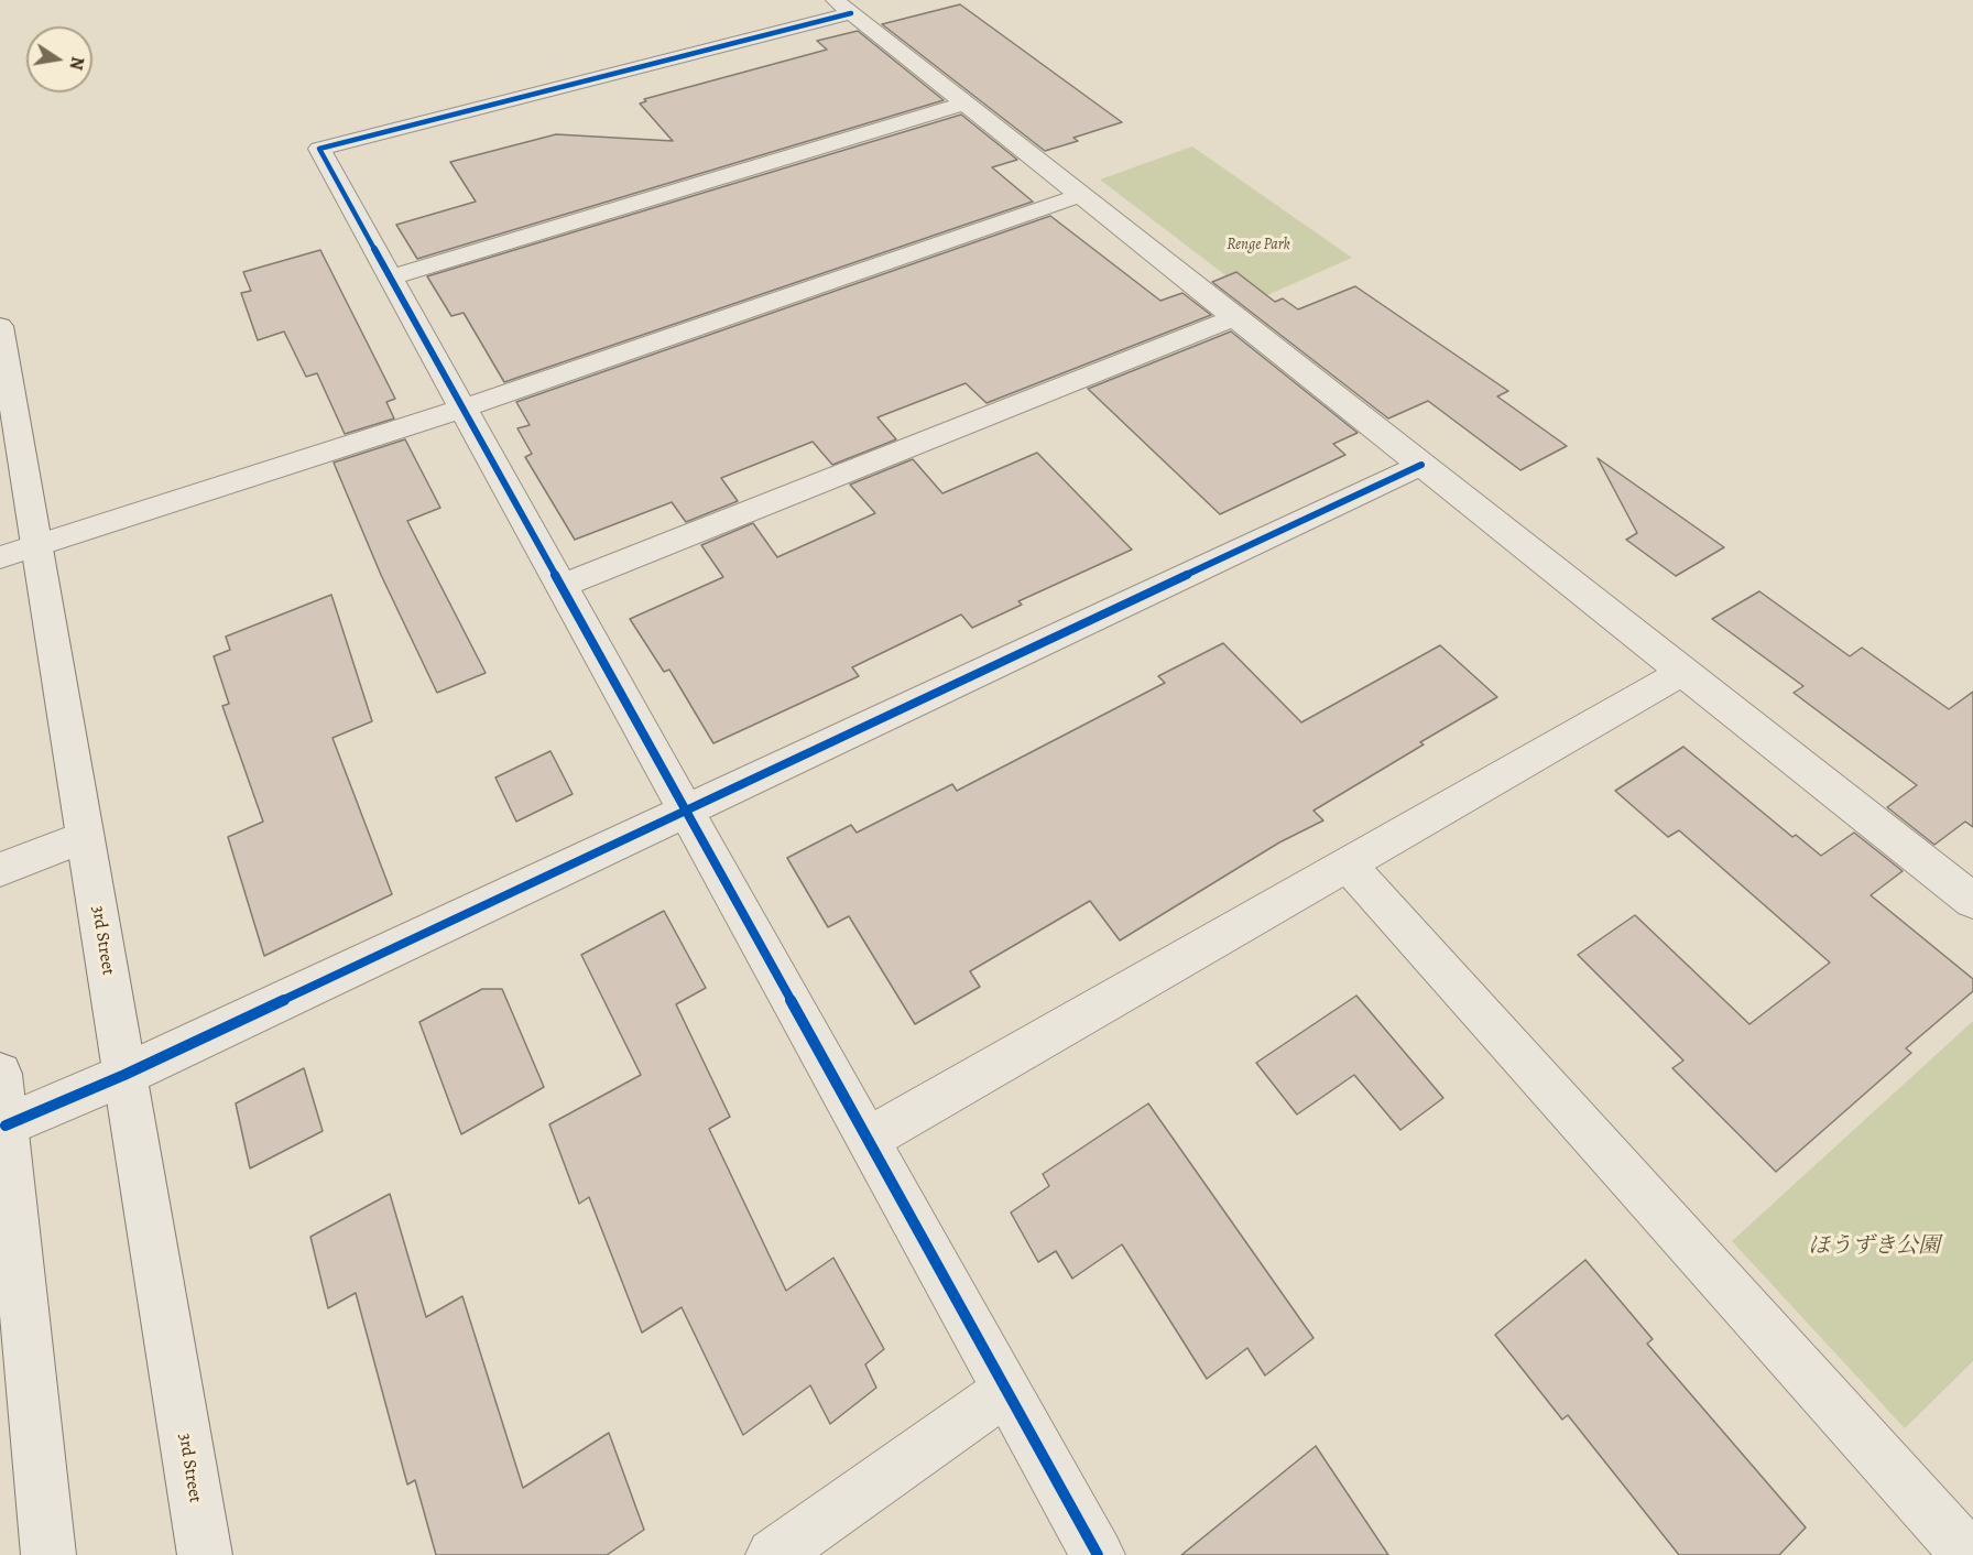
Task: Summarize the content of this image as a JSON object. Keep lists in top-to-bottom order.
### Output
{
  "streets": {
    "street": ["3rd Street"]
  },
  "parks": ["Renge Park", "ほうずき公園"],
  "north": "right"
}
